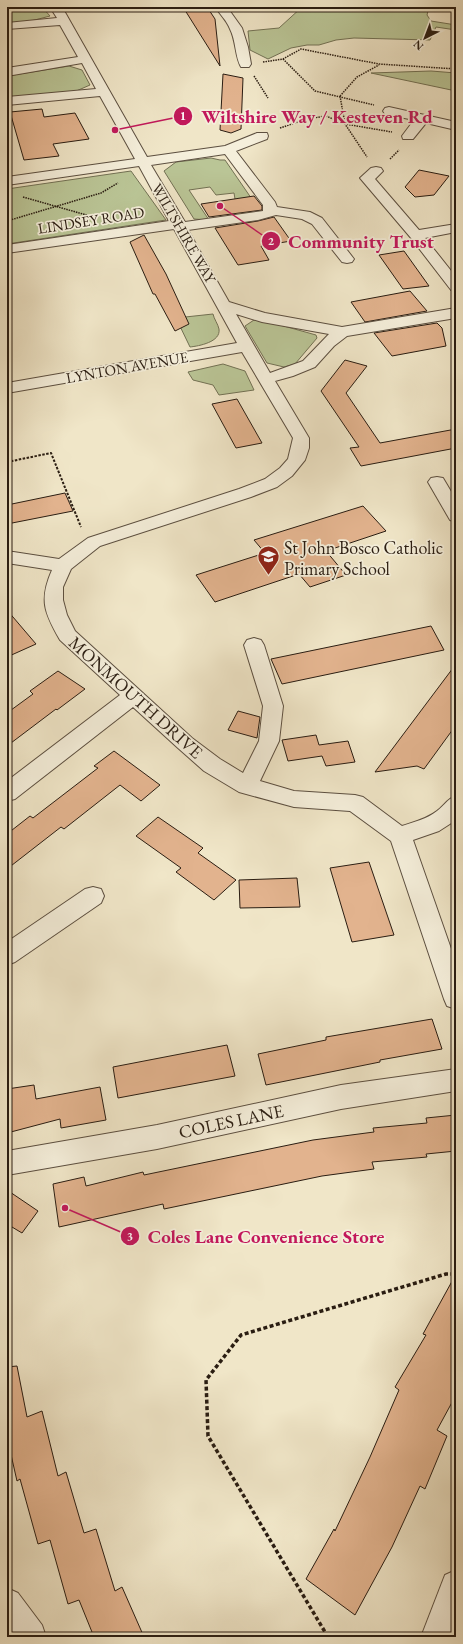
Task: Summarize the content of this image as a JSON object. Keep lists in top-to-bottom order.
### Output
{
  "streets": {
    "street": [
      "LINDSEY ROAD",
      "WILTSHIRE WAY",
      "LYNTON AVENUE",
      "MONMOUTH DRIVE",
      "COLES LANE"
    ]
  },
  "crossings": [
    ["LINDSEY ROAD", "WILTSHIRE WAY"],
    ["WILTSHIRE WAY", "LYNTON AVENUE"],
    ["WILTSHIRE WAY", "MONMOUTH DRIVE"]
  ],
  "places": {
    "other": ["Wiltshire Way / Kesteven Rd", "Community Trust", "Coles Lane Convenience Store"],
    "school or university": ["St John Bosco Catholic Primary School"]
  },
  "north": "bottom left"
}
